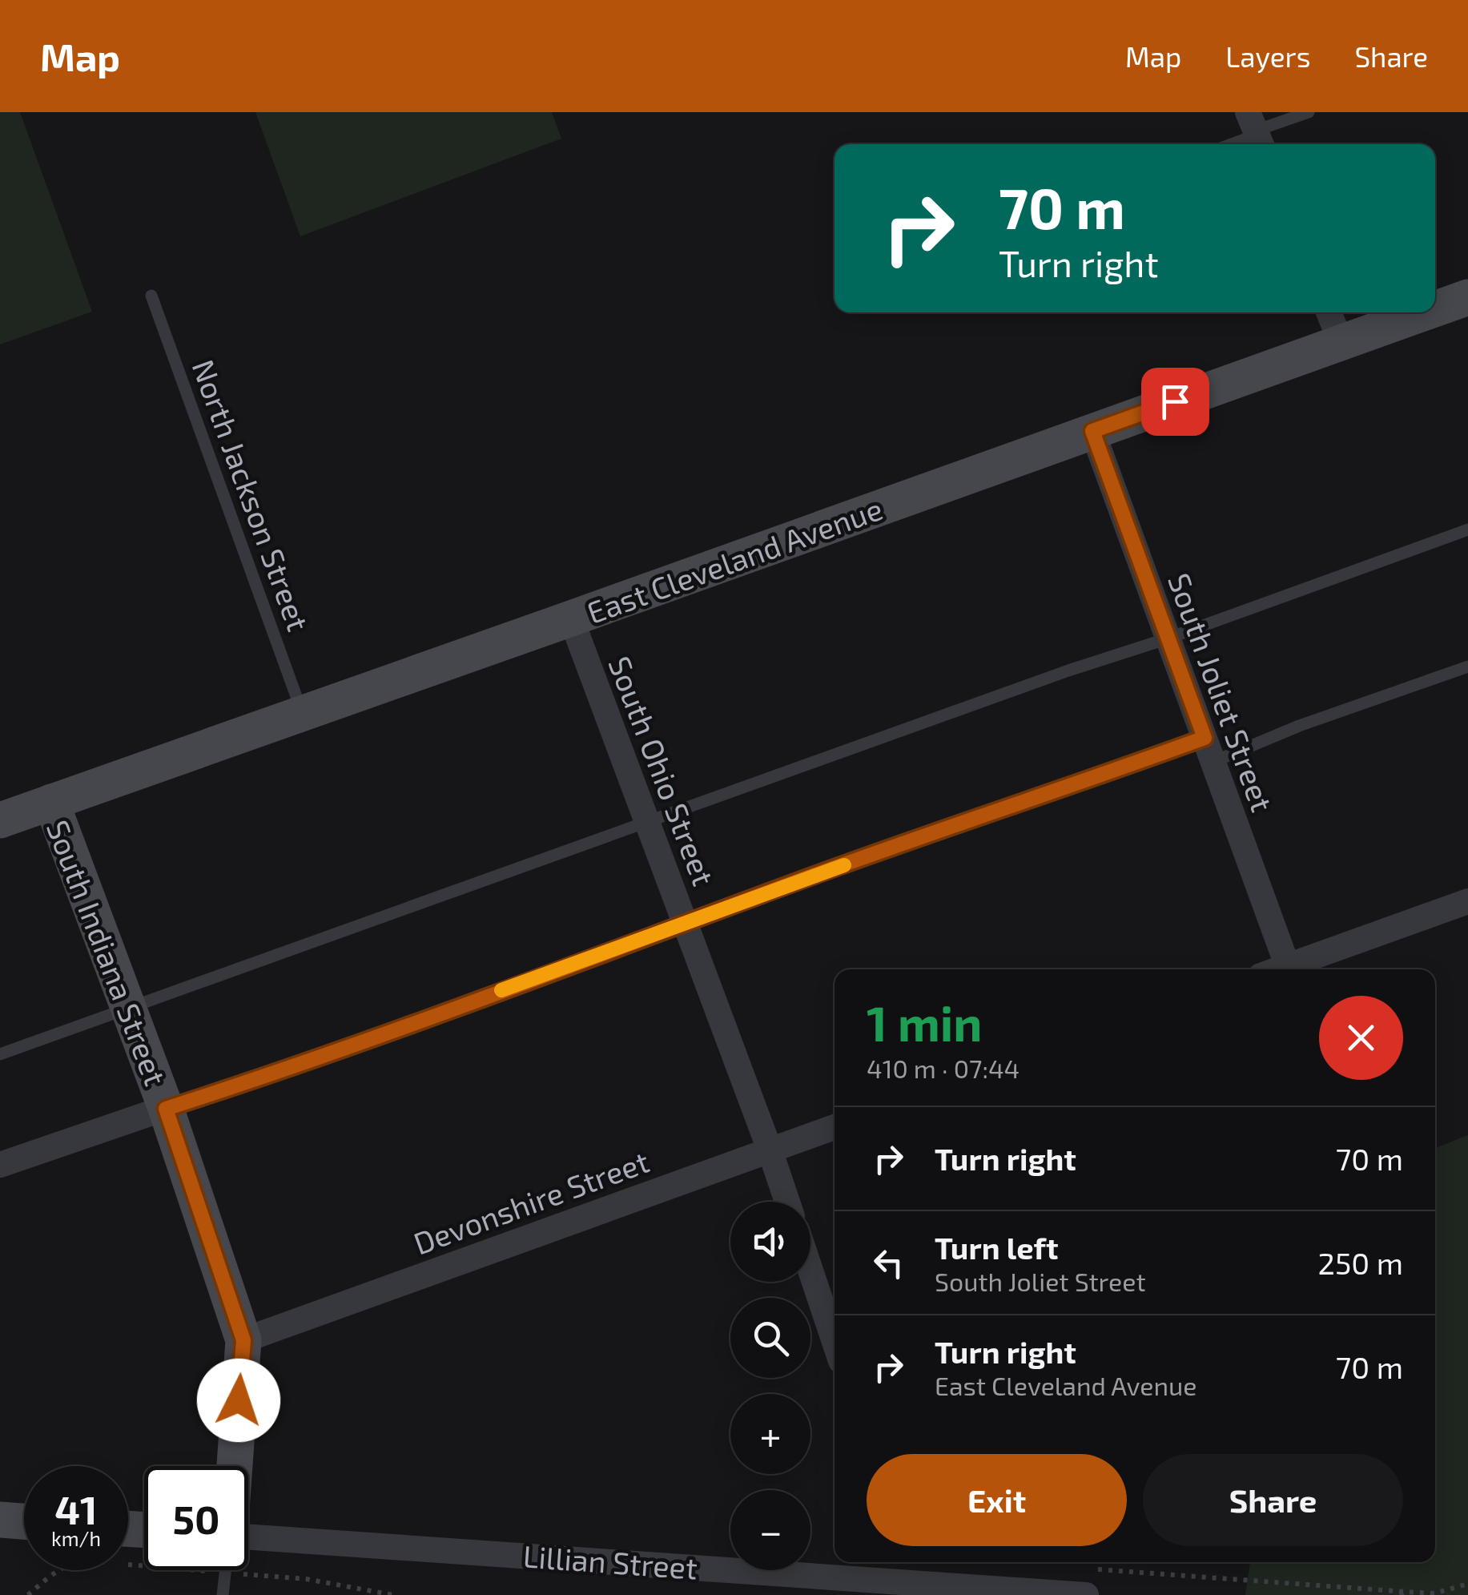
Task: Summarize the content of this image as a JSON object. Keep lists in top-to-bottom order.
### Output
{
  "streets": {
    "main road": ["East Cleveland Avenue", "South Indiana Street"],
    "street": [
      "South Joliet Street",
      "South Ohio Street",
      "Devonshire Street",
      "Lillian Street"
    ],
    "lane": ["North Jackson Street"]
  },
  "crossings": [
    ["North Jackson Street", "East Cleveland Avenue"],
    ["East Cleveland Avenue", "South Joliet Street"],
    ["East Cleveland Avenue", "South Ohio Street"],
    ["East Cleveland Avenue", "South Indiana Street"],
    ["South Ohio Street", "Devonshire Street"],
    ["South Indiana Street", "Devonshire Street"]
  ],
  "page": {
    "header": "Map",
    "nav": ["Map", "Layers", "Share"],
    "turn": ["70 m", "Turn right"],
    "heading": ["1 min", "410 m · 07:44"],
    "list": [
      {
        "name": "Turn right",
        "value": "70 m"
      },
      {
        "name": "Turn left",
        "note": "South Joliet Street",
        "value": "250 m"
      },
      {
        "name": "Turn right",
        "note": "East Cleveland Avenue",
        "value": "70 m"
      }
    ],
    "map_buttons": ["+", "−"],
    "buttons": ["Exit", "Share"],
    "speed": "41 km/h",
    "limit": "50"
  }
}
